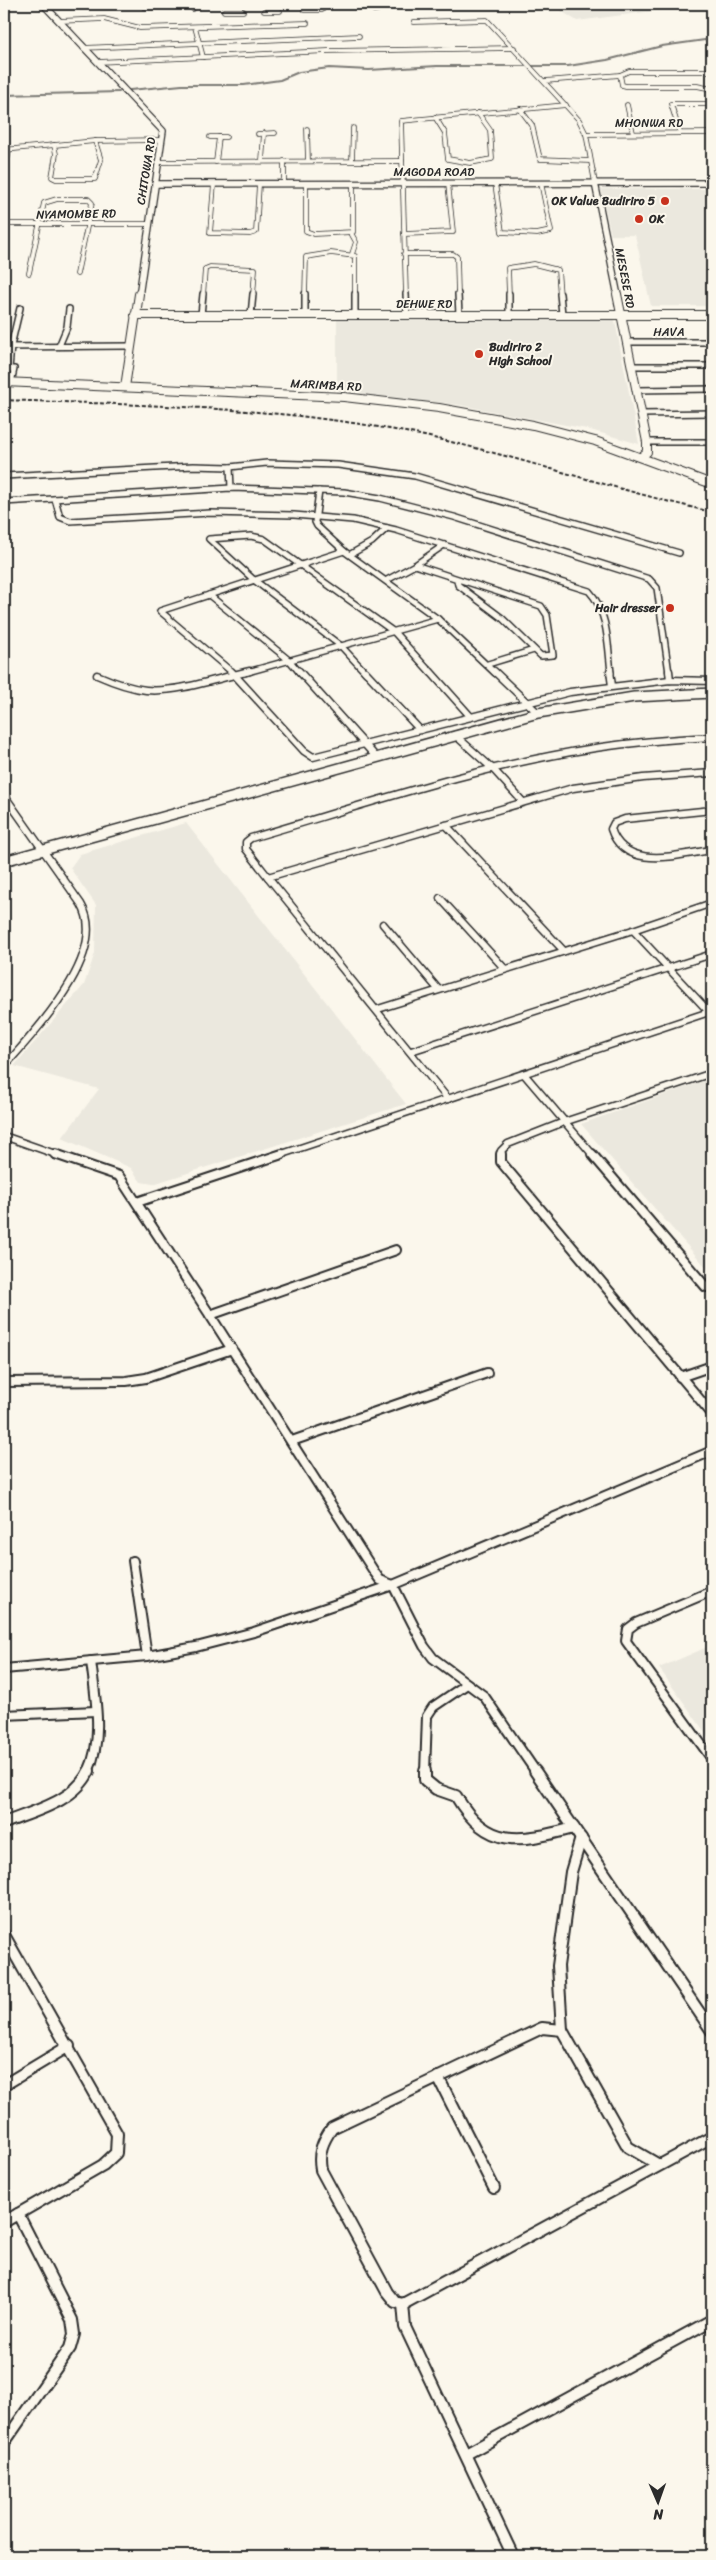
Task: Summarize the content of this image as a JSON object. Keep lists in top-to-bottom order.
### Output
{
  "streets": {
    "street": [
      "MHONWA RD",
      "CHITOWA RD",
      "MAGODA ROAD",
      "NYAMOMBE RD",
      "MESESE RD",
      "DEHWE RD",
      "HAVA",
      "MARIMBA RD"
    ]
  },
  "crossings": [
    ["MHONWA RD", "MESESE RD"],
    ["CHITOWA RD", "MAGODA ROAD"],
    ["CHITOWA RD", "NYAMOMBE RD"],
    ["CHITOWA RD", "DEHWE RD"],
    ["CHITOWA RD", "MARIMBA RD"],
    ["MAGODA ROAD", "MESESE RD"],
    ["MESESE RD", "DEHWE RD"],
    ["MESESE RD", "HAVA"]
  ],
  "places": [
    "OK Value Budiriro 5",
    "OK",
    "Budiriro 2 High School",
    "Hair dresser"
  ],
  "north": "bottom"
}
